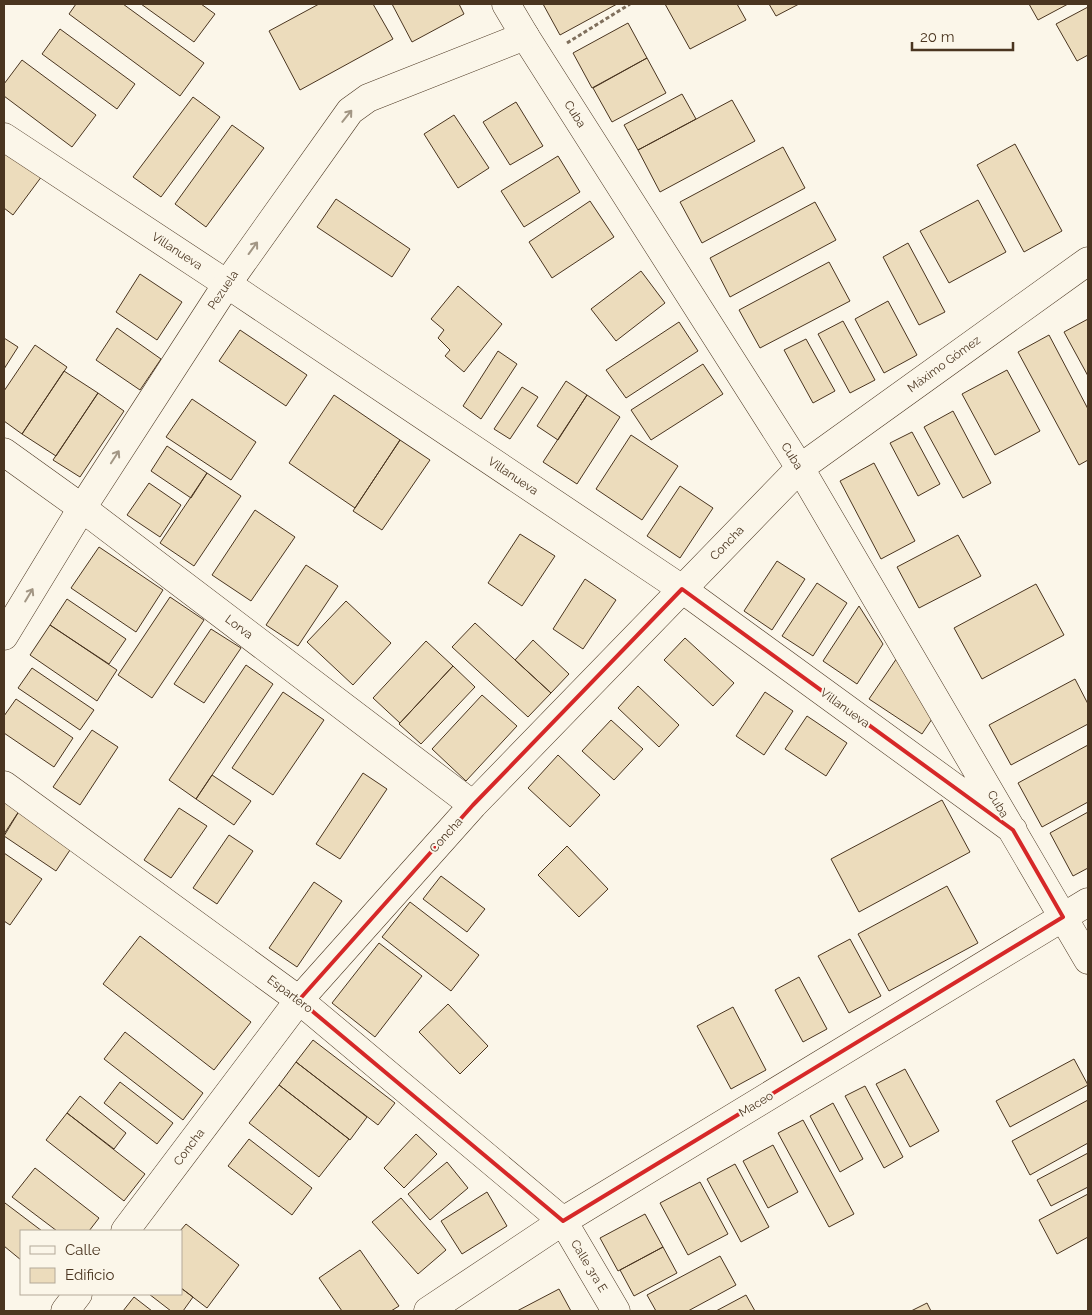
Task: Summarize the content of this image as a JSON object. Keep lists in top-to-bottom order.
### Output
{
  "streets": {
    "street": [
      "Cuba",
      "Villanueva",
      "Pezuela",
      "Máximo Gómez",
      "Concha",
      "Lorva",
      "Espartero",
      "Maceo",
      "Calle 3ra E"
    ]
  },
  "crossings": [
    ["Cuba", "Villanueva"],
    ["Cuba", "Pezuela"],
    ["Cuba", "Máximo Gómez"],
    ["Cuba", "Concha"],
    ["Cuba", "Maceo"],
    ["Villanueva", "Pezuela"],
    ["Villanueva", "Concha"],
    ["Pezuela", "Lorva"],
    ["Máximo Gómez", "Concha"],
    ["Concha", "Lorva"],
    ["Concha", "Espartero"],
    ["Espartero", "Maceo"],
    ["Espartero", "Calle 3ra E"],
    ["Maceo", "Calle 3ra E"]
  ],
  "one_way": ["Pezuela"],
  "legend": ["Calle", "Edificio"],
  "scale_bar": "20 m"
}
